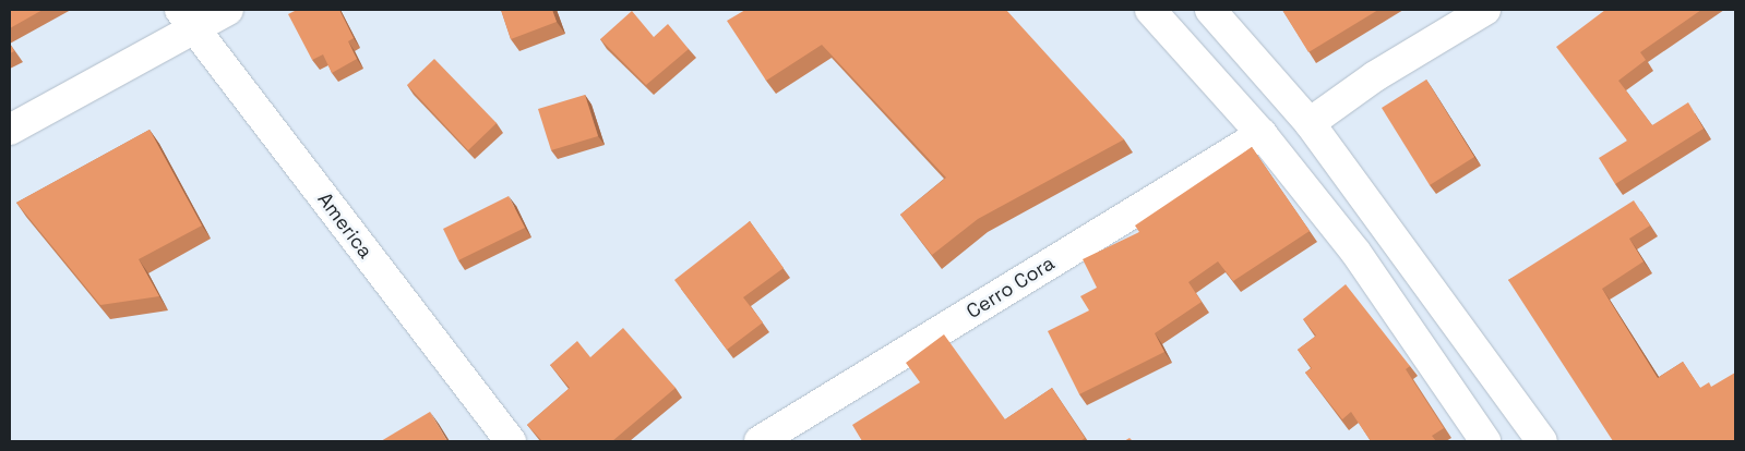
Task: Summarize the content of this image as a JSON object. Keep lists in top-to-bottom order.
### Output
{
  "streets": {
    "main road": ["America", "Cerro Cora"]
  }
}
